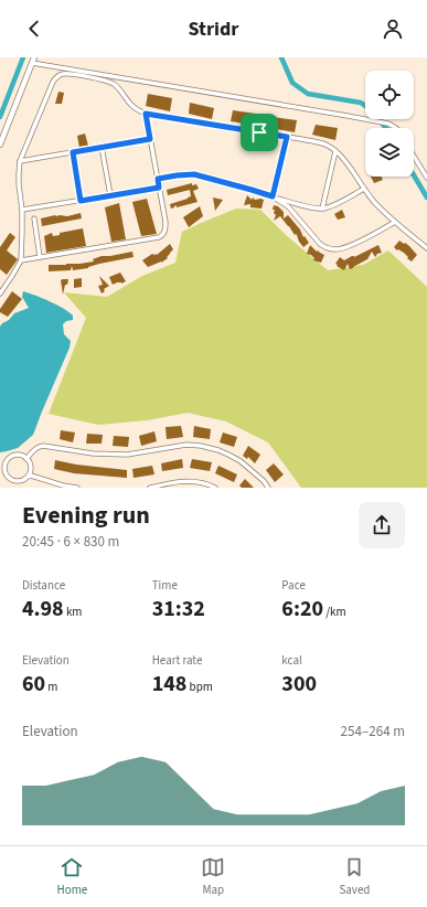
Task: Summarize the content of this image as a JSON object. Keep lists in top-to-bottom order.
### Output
{
  "page": {
    "header": "Stridr",
    "heading": ["Evening run", "20:45 · 6 × 830 m"],
    "stats": [
      ["Distance", "4.98 km"],
      ["Time", "31:32"],
      ["Pace", "6:20 /km"],
      ["Elevation", "60 m"],
      ["Heart rate", "148 bpm"],
      ["kcal", "300"]
    ],
    "chart": ["Elevation", "254–264 m"],
    "tabs": ["Home", "Map", "Saved"]
  }
}
